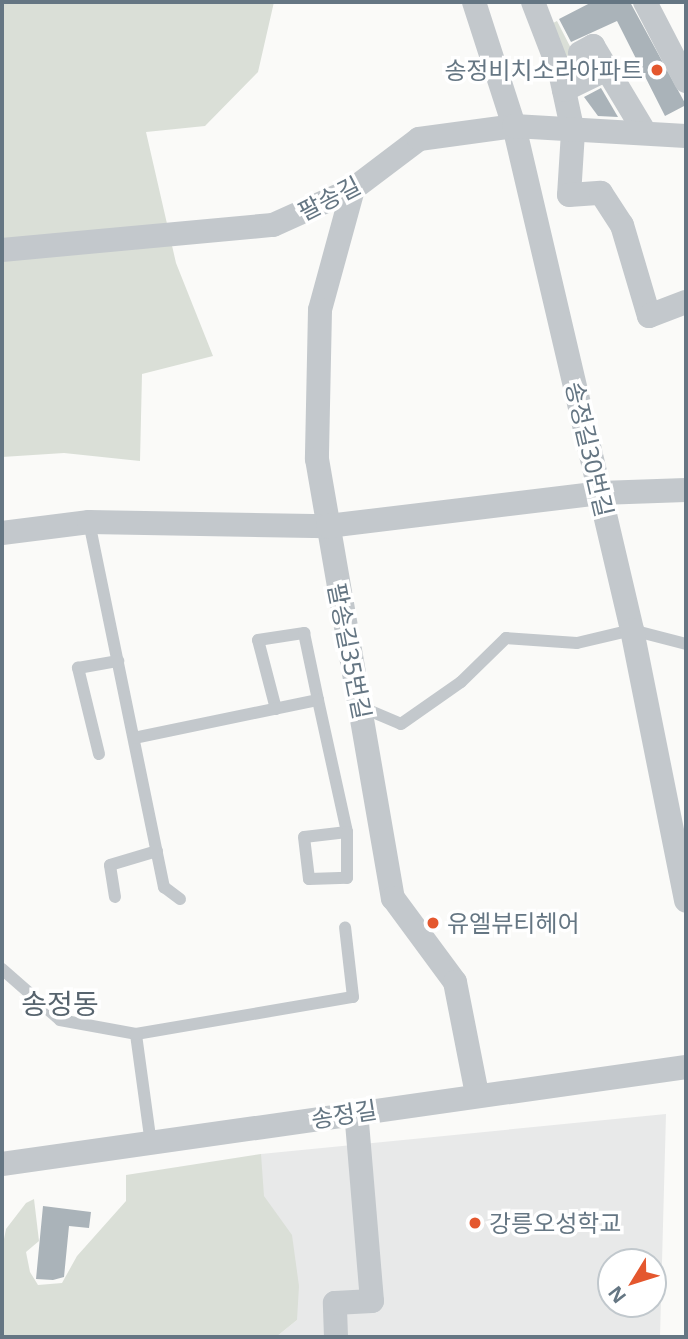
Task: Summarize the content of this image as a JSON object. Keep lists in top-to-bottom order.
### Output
{
  "streets": {
    "street": [
      "팔송길",
      "송정길30번길",
      "팔송길35번길",
      "송정길"
    ]
  },
  "crossings": [
    ["팔송길", "송정길30번길"],
    ["팔송길", "팔송길35번길"],
    ["팔송길35번길", "송정길"]
  ],
  "districts": ["송정동"],
  "places": ["송정비치소라아파트", "유엘뷰티헤어", "강릉오성학교"],
  "north": "bottom left"
}
